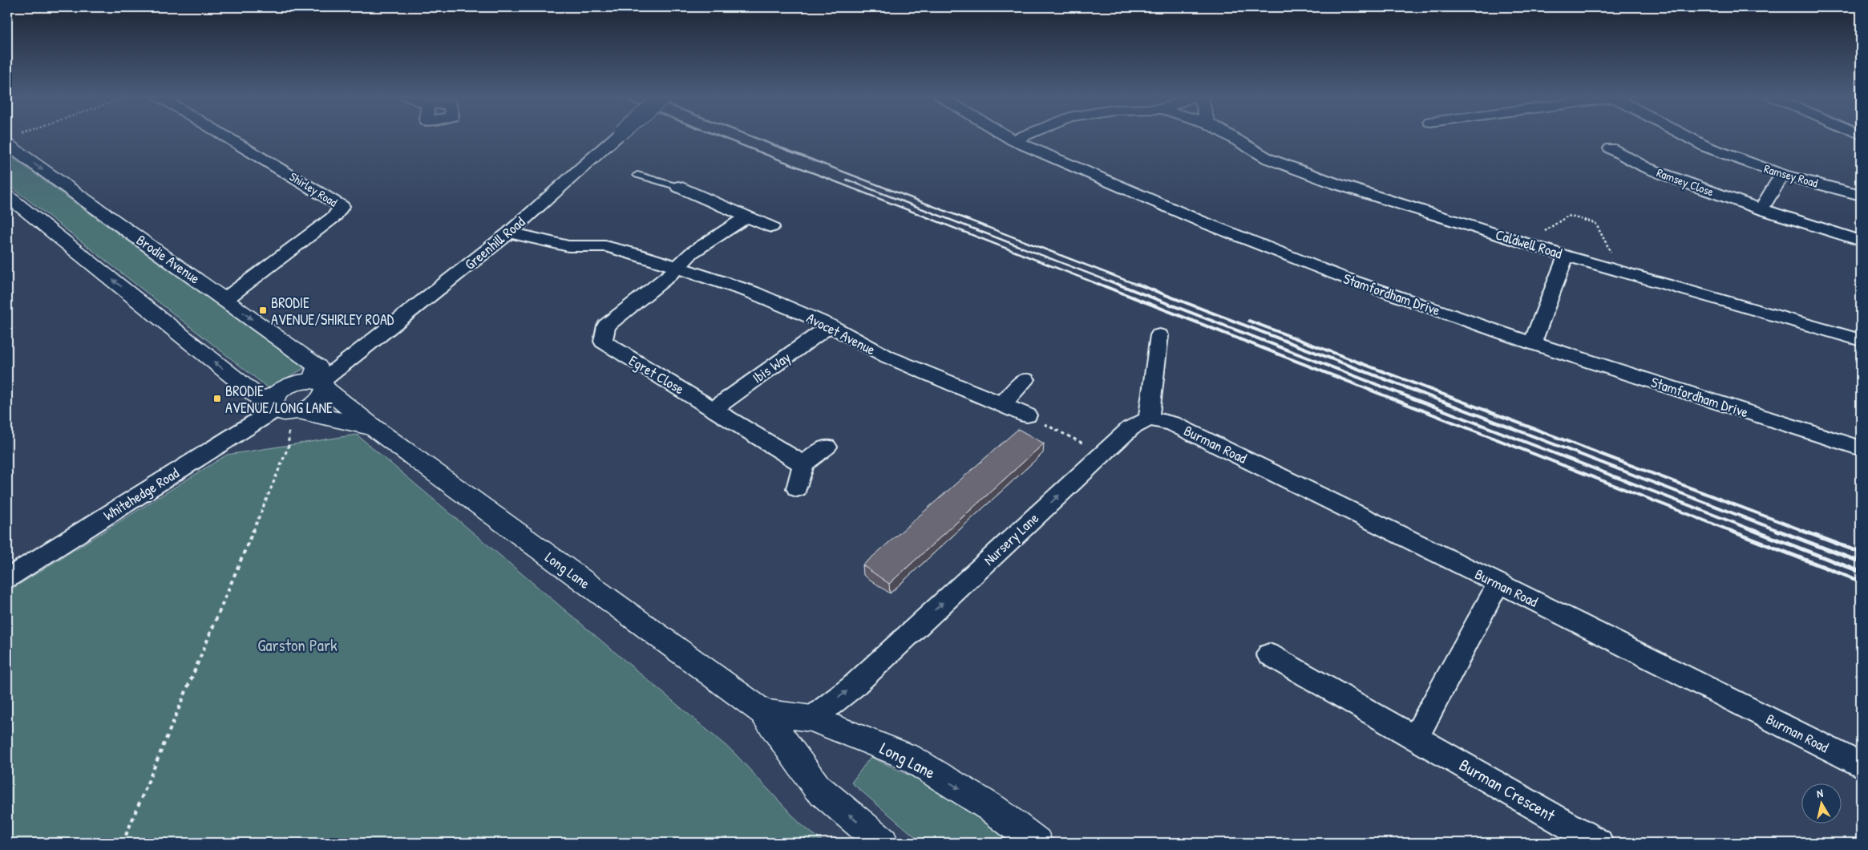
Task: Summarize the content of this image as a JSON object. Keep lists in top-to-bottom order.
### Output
{
  "streets": {
    "street": [
      "Ramsey Road",
      "Ramsey Close",
      "Shirley Road",
      "Greenhill Road",
      "Caldwell Road",
      "Brodie Avenue",
      "Stamfordham Drive",
      "Avocet Avenue",
      "Ibis Way",
      "Egret Close",
      "Burman Road",
      "Whitehedge Road",
      "Nursery Lane",
      "Long Lane",
      "Burman Crescent"
    ]
  },
  "crossings": [
    ["Shirley Road", "Brodie Avenue"],
    ["Greenhill Road", "Brodie Avenue"],
    ["Greenhill Road", "Avocet Avenue"],
    ["Greenhill Road", "Long Lane"],
    ["Brodie Avenue", "Long Lane"],
    ["Avocet Avenue", "Ibis Way"],
    ["Avocet Avenue", "Egret Close"],
    ["Ibis Way", "Egret Close"],
    ["Burman Road", "Nursery Lane"],
    ["Whitehedge Road", "Long Lane"],
    ["Nursery Lane", "Long Lane"]
  ],
  "one_way": ["Nursery Lane"],
  "parks": ["Garston Park"],
  "places": {
    "transit": ["BRODIE AVENUE/SHIRLEY ROAD", "BRODIE AVENUE/LONG LANE"]
  },
  "north": "top"
}
